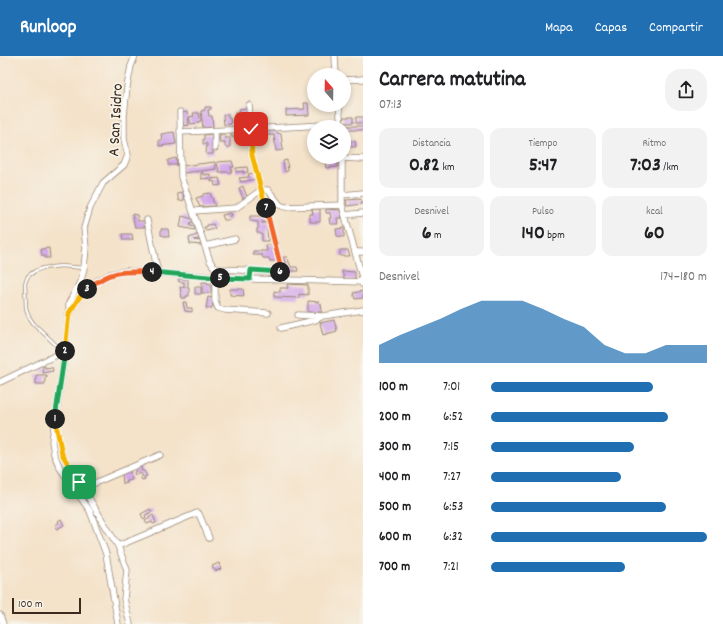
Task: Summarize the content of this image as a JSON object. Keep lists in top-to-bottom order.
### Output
{
  "streets": {
    "street": ["A San Isidro"]
  },
  "scale_bar": "100 m",
  "north": "top",
  "page": {
    "header": "Runloop",
    "nav": ["Mapa", "Capas", "Compartir"],
    "heading": ["Carrera matutina", "07:13"],
    "stats": [
      ["Distancia", "0.82 km"],
      ["Tiempo", "5:47"],
      ["Ritmo", "7:03 /km"],
      ["Desnivel", "6 m"],
      ["Pulso", "140 bpm"],
      ["kcal", "60"]
    ],
    "pins": [
      "7",
      "4",
      "6",
      "5",
      "3",
      "2",
      "1"
    ],
    "chart": ["Desnivel", "174–180 m"],
    "list": [
      {
        "name": "100 m",
        "note": "7:01"
      },
      {
        "name": "200 m",
        "note": "6:52"
      },
      {
        "name": "300 m",
        "note": "7:15"
      },
      {
        "name": "400 m",
        "note": "7:27"
      },
      {
        "name": "500 m",
        "note": "6:53"
      },
      {
        "name": "600 m",
        "note": "6:32"
      },
      {
        "name": "700 m",
        "note": "7:21"
      }
    ],
    "scale": "100 m"
  }
}
